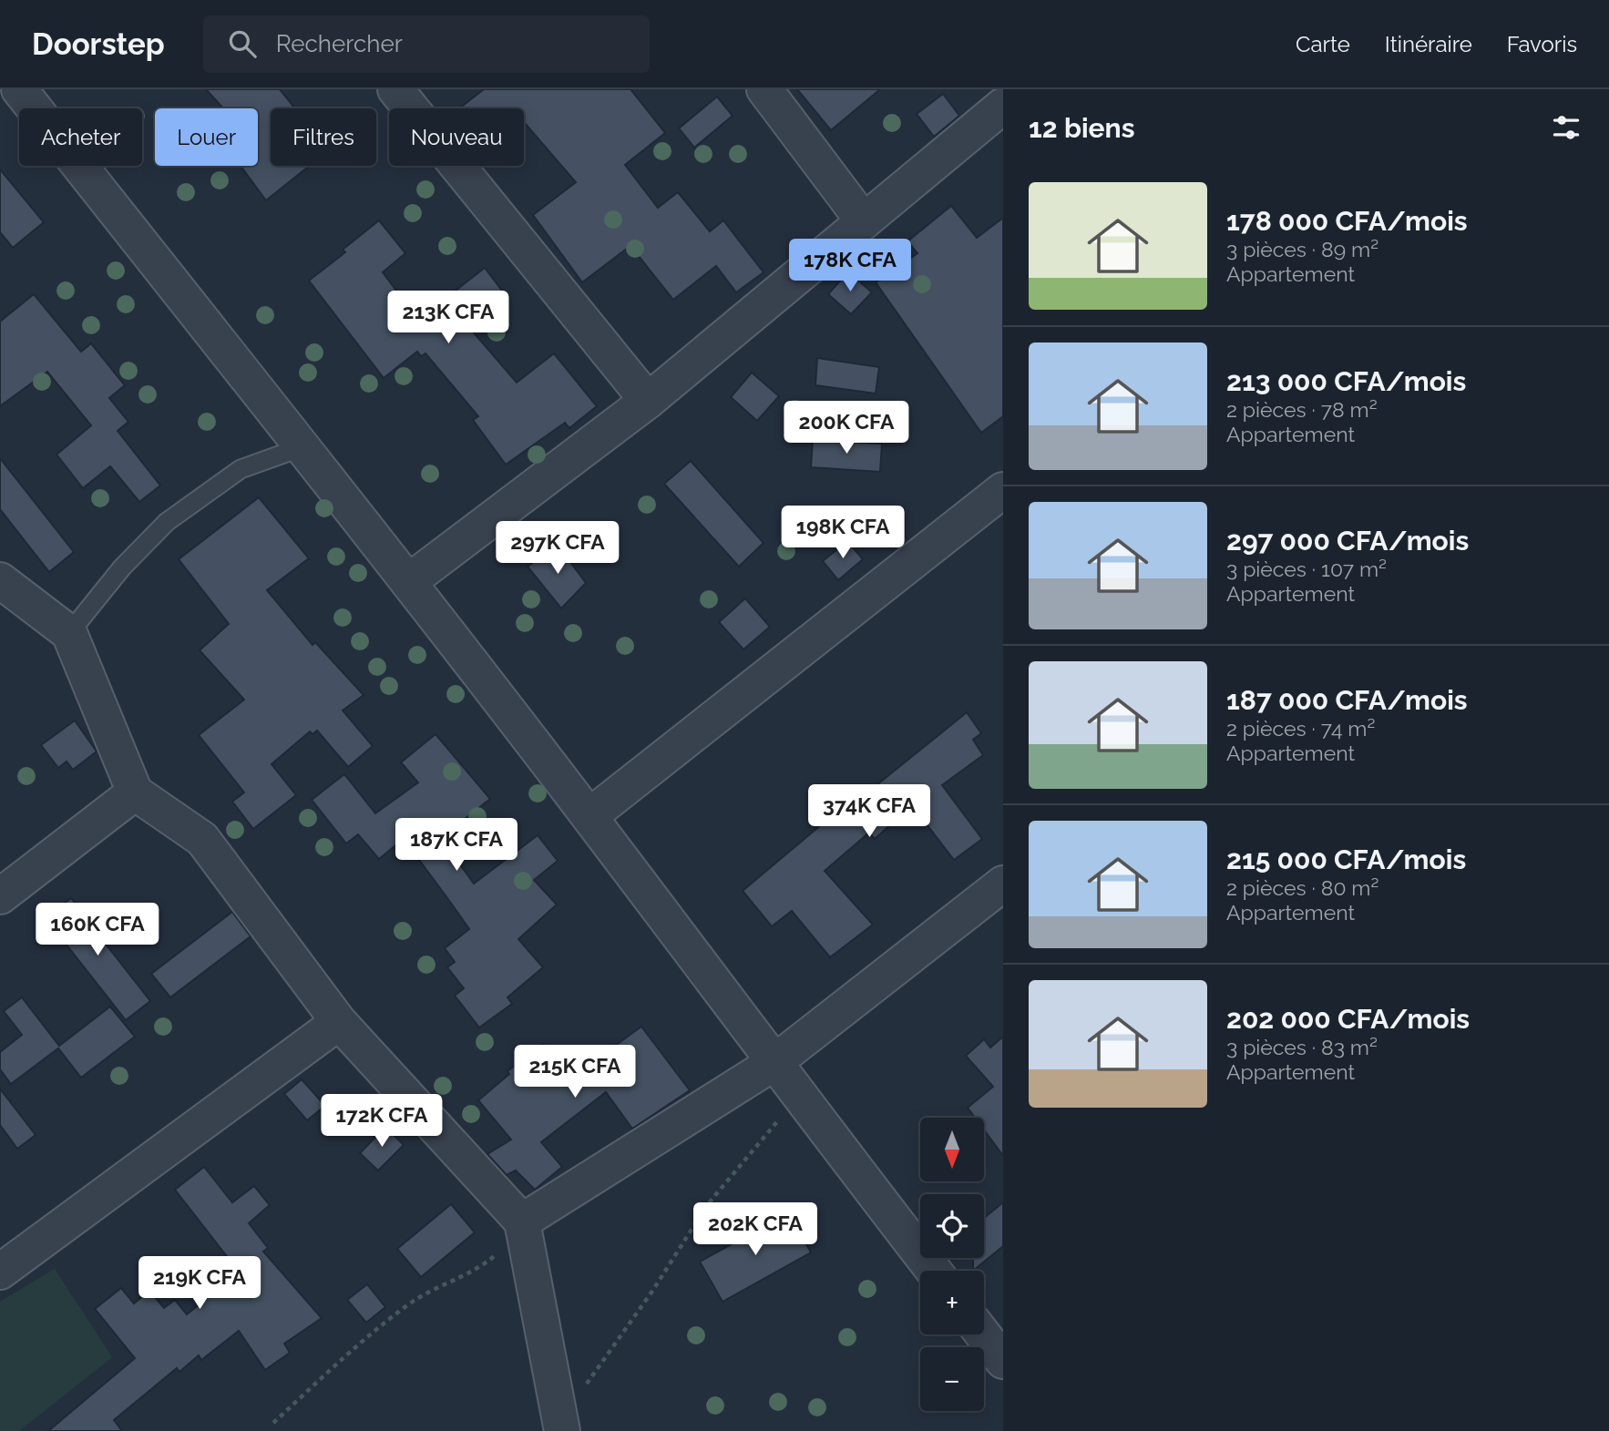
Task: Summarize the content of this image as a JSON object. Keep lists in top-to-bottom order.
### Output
{
  "north": "bottom",
  "page": {
    "header": "Doorstep",
    "search": "Rechercher",
    "nav": ["Carte", "Itinéraire", "Favoris"],
    "heading": "12 biens",
    "chip": [
      "Acheter",
      "Louer",
      "Filtres",
      "Nouveau"
    ],
    "list": [
      {
        "name": "178 000 CFA/mois",
        "note": "3 pièces · 89 m² · Appartement"
      },
      {
        "name": "213 000 CFA/mois",
        "note": "2 pièces · 78 m² · Appartement"
      },
      {
        "name": "297 000 CFA/mois",
        "note": "3 pièces · 107 m² · Appartement"
      },
      {
        "name": "187 000 CFA/mois",
        "note": "2 pièces · 74 m² · Appartement"
      },
      {
        "name": "215 000 CFA/mois",
        "note": "2 pièces · 80 m² · Appartement"
      },
      {
        "name": "202 000 CFA/mois",
        "note": "3 pièces · 83 m² · Appartement"
      }
    ],
    "price": [
      "178K CFA",
      "213K CFA",
      "200K CFA",
      "198K CFA",
      "297K CFA",
      "374K CFA",
      "187K CFA",
      "160K CFA",
      "215K CFA",
      "172K CFA",
      "202K CFA",
      "219K CFA"
    ],
    "map_buttons": ["+", "−"]
  }
}
